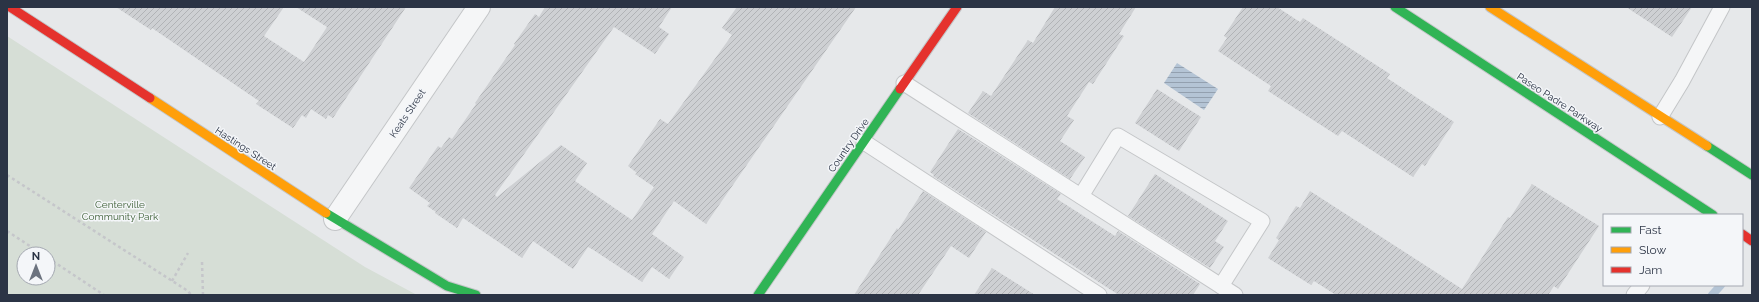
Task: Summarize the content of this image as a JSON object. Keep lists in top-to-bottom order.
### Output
{
  "streets": {
    "street": [
      "Paseo Padre Parkway",
      "Keats Street",
      "Country Drive",
      "Hastings Street"
    ]
  },
  "crossings": [
    ["Keats Street", "Hastings Street"]
  ],
  "parks": ["Centerville Community Park"],
  "legend": ["Fast", "Slow", "Jam"],
  "north": "top"
}
